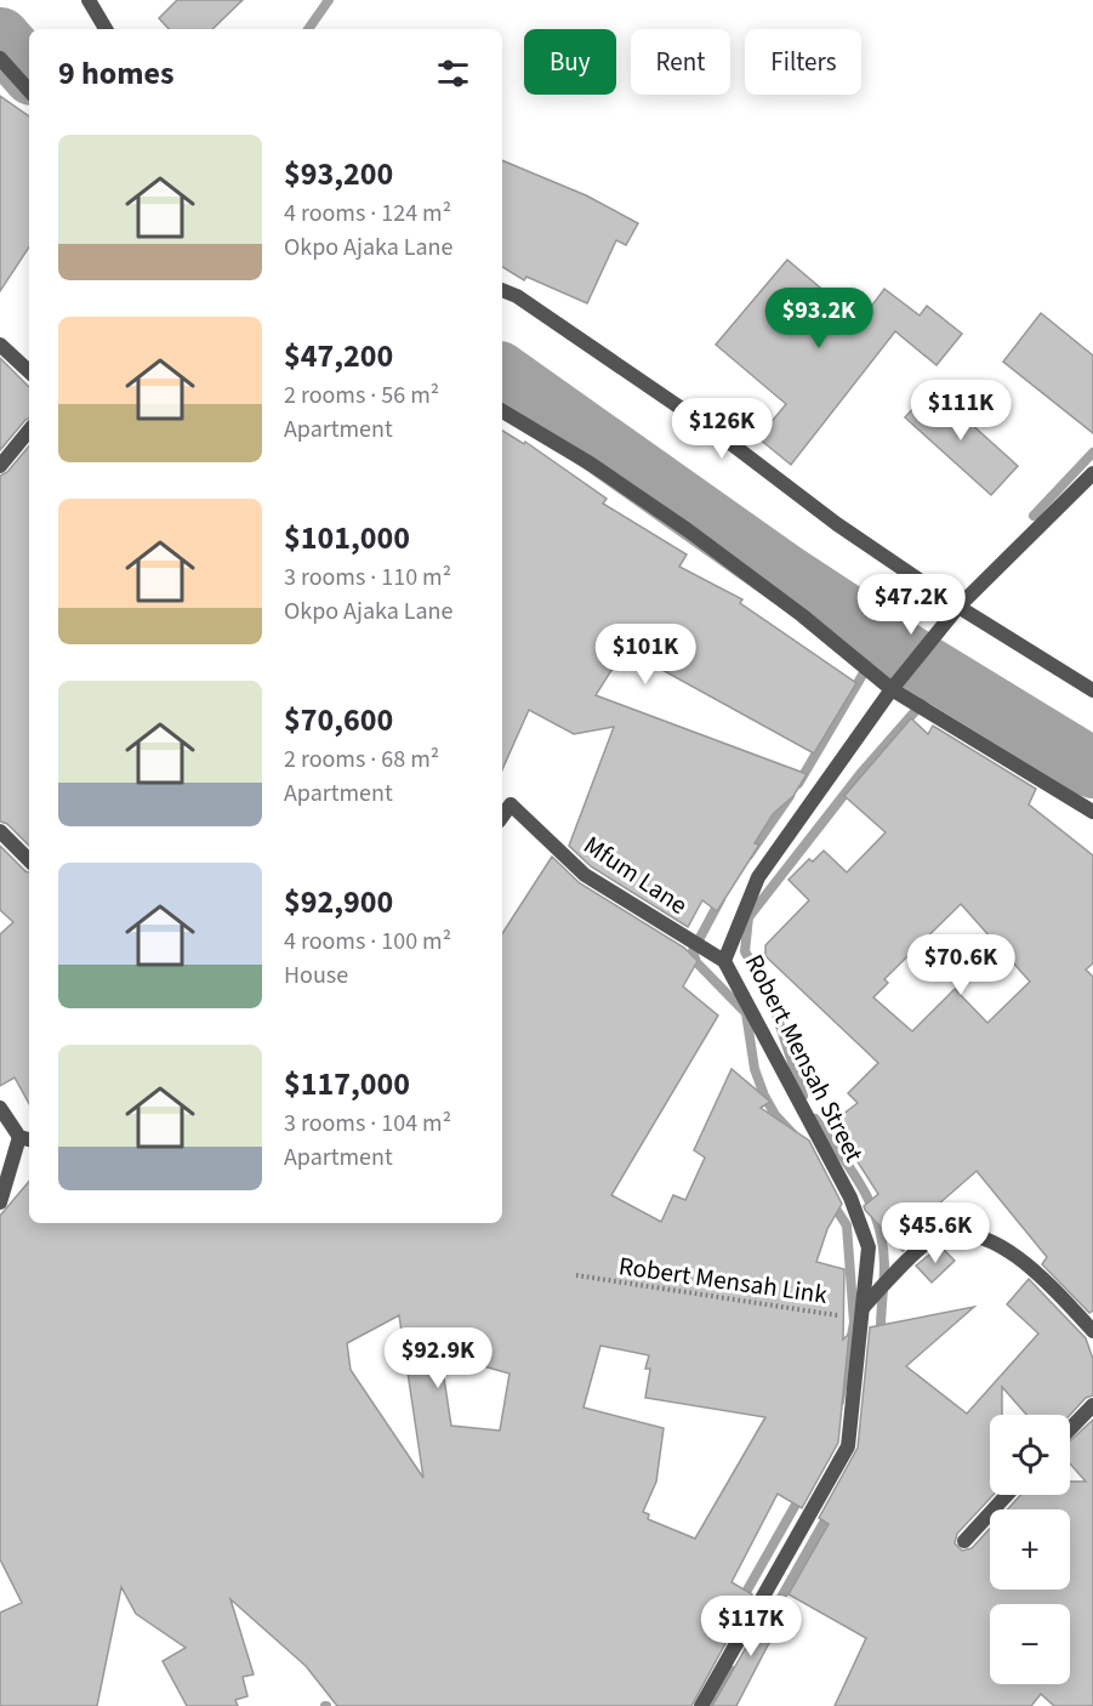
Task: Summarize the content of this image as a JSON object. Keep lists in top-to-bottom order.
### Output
{
  "streets": {
    "street": ["Mfum Lane", "Robert Mensah Street"],
    "path": ["Robert Mensah Link"]
  },
  "crossings": [
    ["Mfum Lane", "Robert Mensah Street"],
    ["Robert Mensah Street", "Robert Mensah Link"]
  ],
  "page": {
    "chip": ["Buy", "Rent", "Filters"],
    "heading": "9 homes",
    "list": [
      {
        "name": "$93,200",
        "note": "4 rooms · 124 m² · Okpo Ajaka Lane"
      },
      {
        "name": "$47,200",
        "note": "2 rooms · 56 m² · Apartment"
      },
      {
        "name": "$101,000",
        "note": "3 rooms · 110 m² · Okpo Ajaka Lane"
      },
      {
        "name": "$70,600",
        "note": "2 rooms · 68 m² · Apartment"
      },
      {
        "name": "$92,900",
        "note": "4 rooms · 100 m² · House"
      },
      {
        "name": "$117,000",
        "note": "3 rooms · 104 m² · Apartment"
      }
    ],
    "price": [
      "$93.2K",
      "$111K",
      "$126K",
      "$47.2K",
      "$101K",
      "$70.6K",
      "$45.6K",
      "$92.9K",
      "$117K"
    ],
    "map_buttons": ["+", "−"]
  }
}
